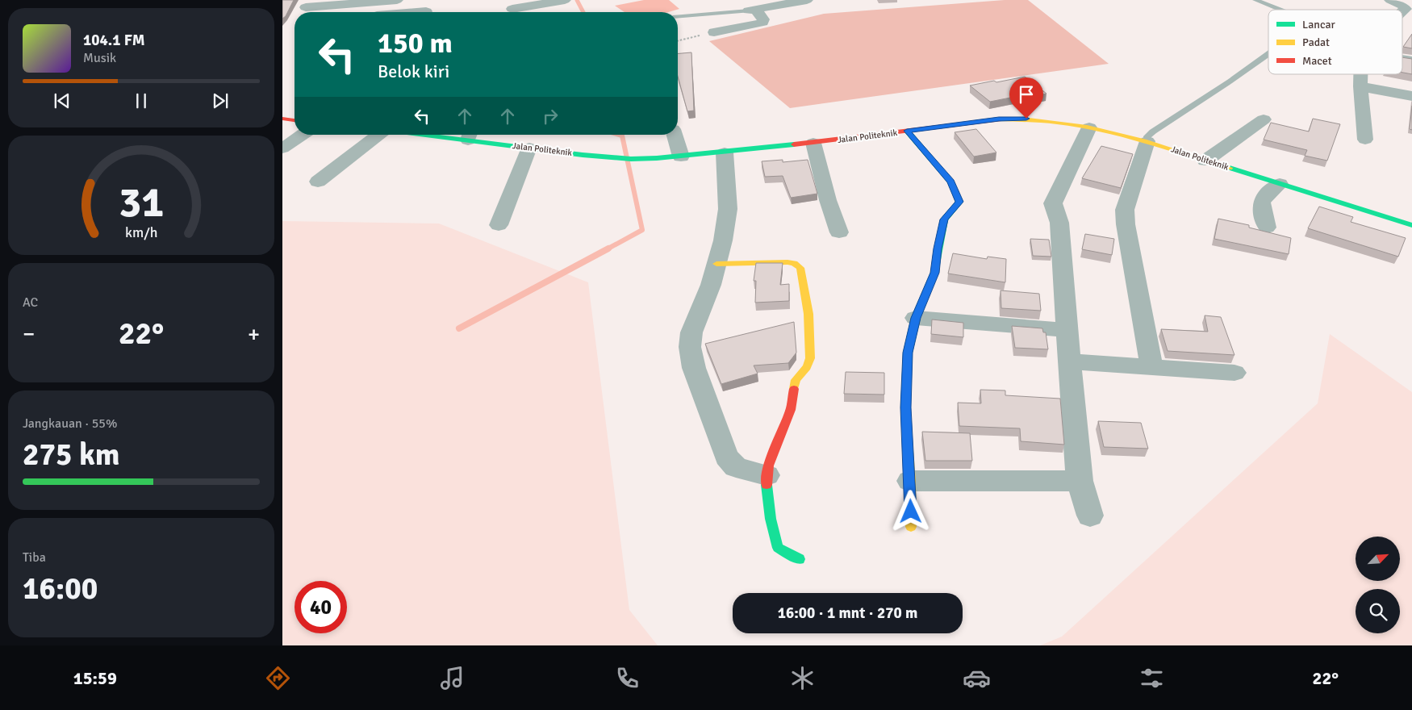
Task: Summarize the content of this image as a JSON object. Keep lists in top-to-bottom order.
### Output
{
  "streets": {
    "street": ["Jalan Politeknik"]
  },
  "legend": ["Lancar", "Padat", "Macet"],
  "north": "top right",
  "page": {
    "turn": ["150 m", "Belok kiri"],
    "song": ["104.1 FM", "Musik"],
    "tile": [
      "AC",
      ["Jangkauan · 55%", "275 km"],
      ["Tiba", "16:00"]
    ],
    "heat": ["−", "22°", "+"],
    "limit": "40",
    "trip": "16:00 · 1 mnt · 270 m",
    "tabs": ["15:59", "22°"],
    "gauge": ["31", "km/h"]
  }
}
